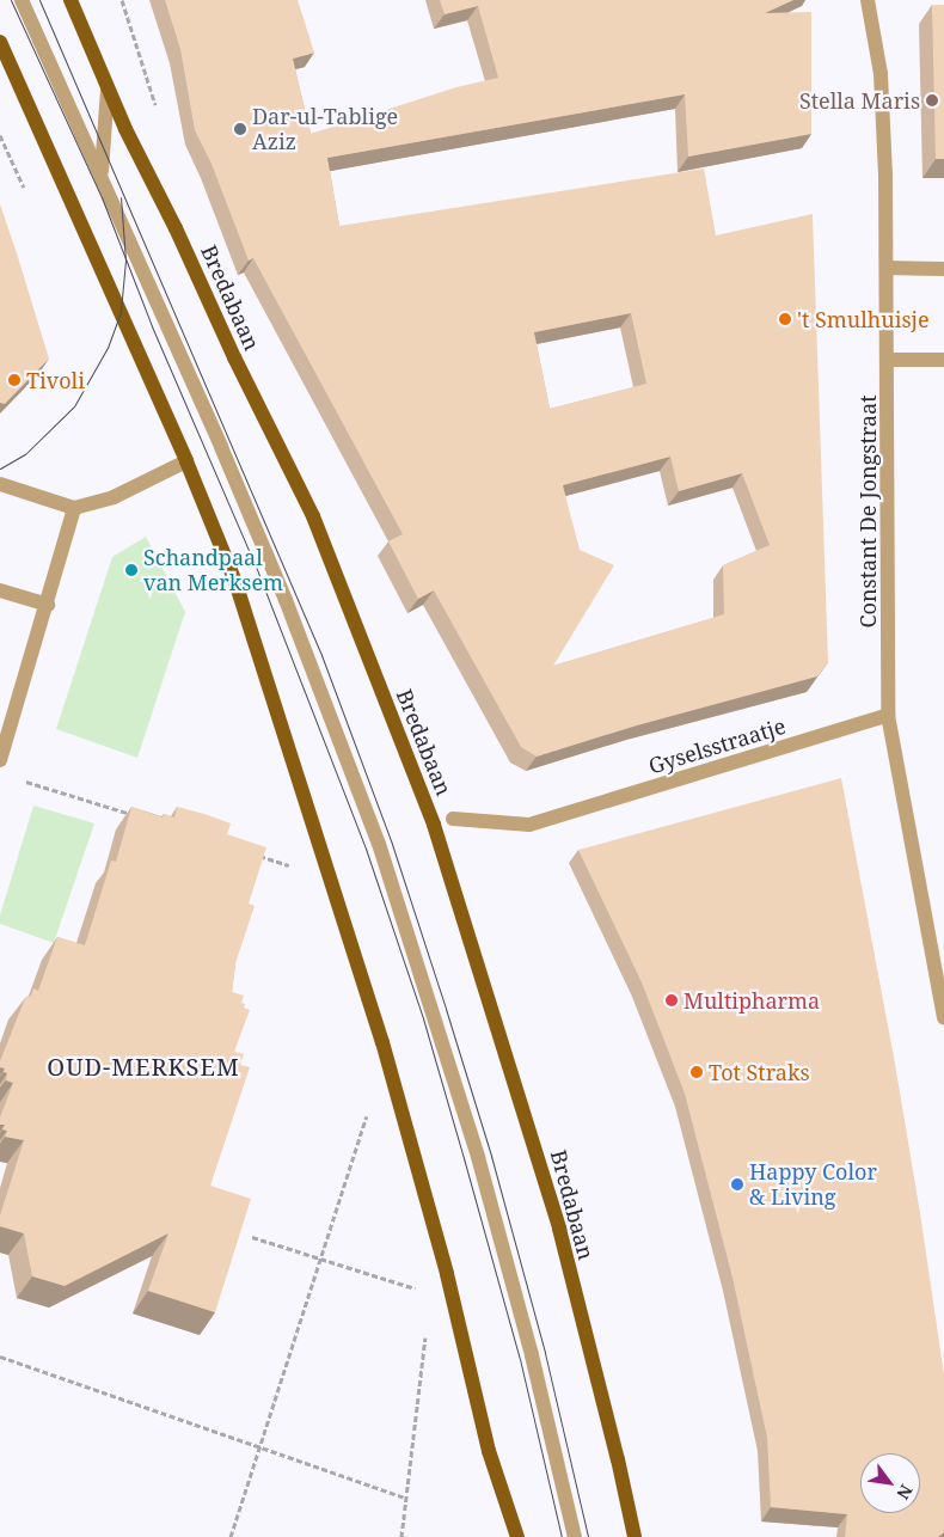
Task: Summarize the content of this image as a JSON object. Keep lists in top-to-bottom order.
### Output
{
  "streets": {
    "main road": ["Bredabaan"],
    "street": ["Constant De Jongstraat", "Gyselsstraatje"]
  },
  "crossings": [
    ["Constant De Jongstraat", "Gyselsstraatje"]
  ],
  "districts": ["OUD-MERKSEM"],
  "places": [
    "Stella Maris",
    "Dar-ul-Tablige Aziz",
    "'t Smulhuisje",
    "Tivoli",
    "Schandpaal van Merksem",
    "Multipharma",
    "Tot Straks",
    "Happy Color & Living"
  ],
  "north": "bottom right"
}
